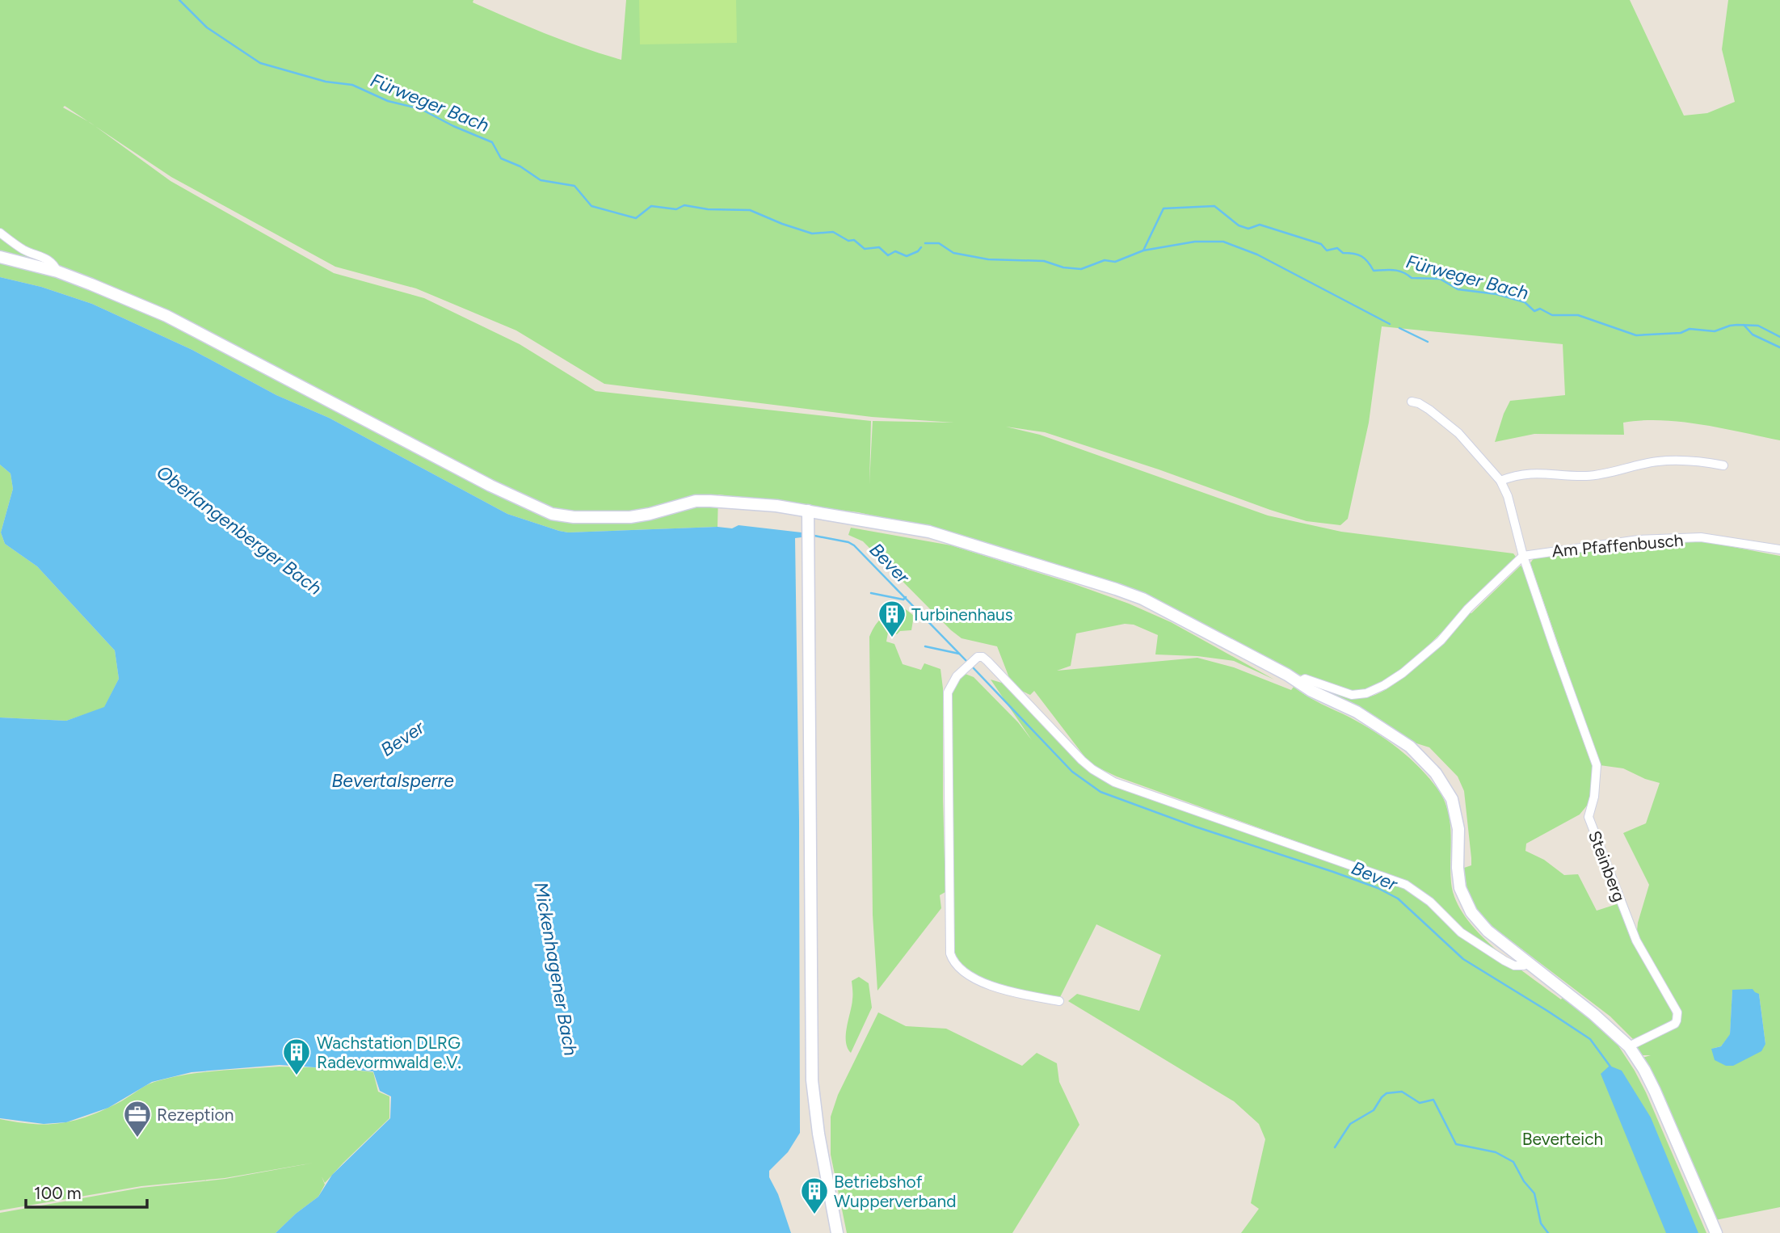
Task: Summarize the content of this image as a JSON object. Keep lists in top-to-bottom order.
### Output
{
  "streets": {
    "street": ["Am Pfaffenbusch", "Steinberg"]
  },
  "crossings": [
    ["Am Pfaffenbusch", "Steinberg"]
  ],
  "water": [
    "Fürweger Bach",
    "Oberlangenberger Bach",
    "Bever",
    "Bevertalsperre",
    "Mickenhagener Bach"
  ],
  "parks": ["Beverteich"],
  "places": {
    "building": ["Turbinenhaus", "Wachstation DLRG Radevormwald e.V.", "Betriebshof Wupperverband"],
    "office": ["Rezeption"]
  },
  "scale_bar": "100 m"
}
